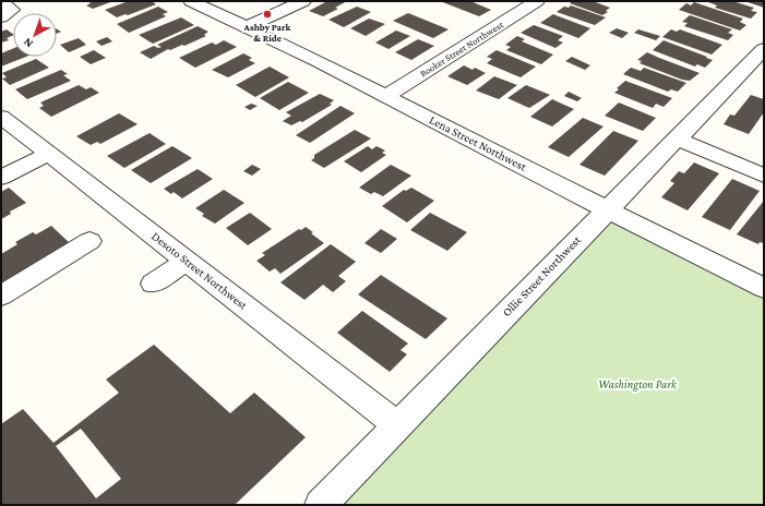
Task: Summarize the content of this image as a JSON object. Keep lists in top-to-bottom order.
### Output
{
  "streets": {
    "street": [
      "Booker Street Northwest",
      "Lena Street Northwest",
      "Desoto Street Northwest",
      "Ollie Street Northwest"
    ]
  },
  "crossings": [
    ["Booker Street Northwest", "Lena Street Northwest"],
    ["Lena Street Northwest", "Ollie Street Northwest"],
    ["Desoto Street Northwest", "Ollie Street Northwest"]
  ],
  "parks": ["Washington Park"],
  "places": ["Ashby Park & Ride"],
  "north": "bottom left"
}
